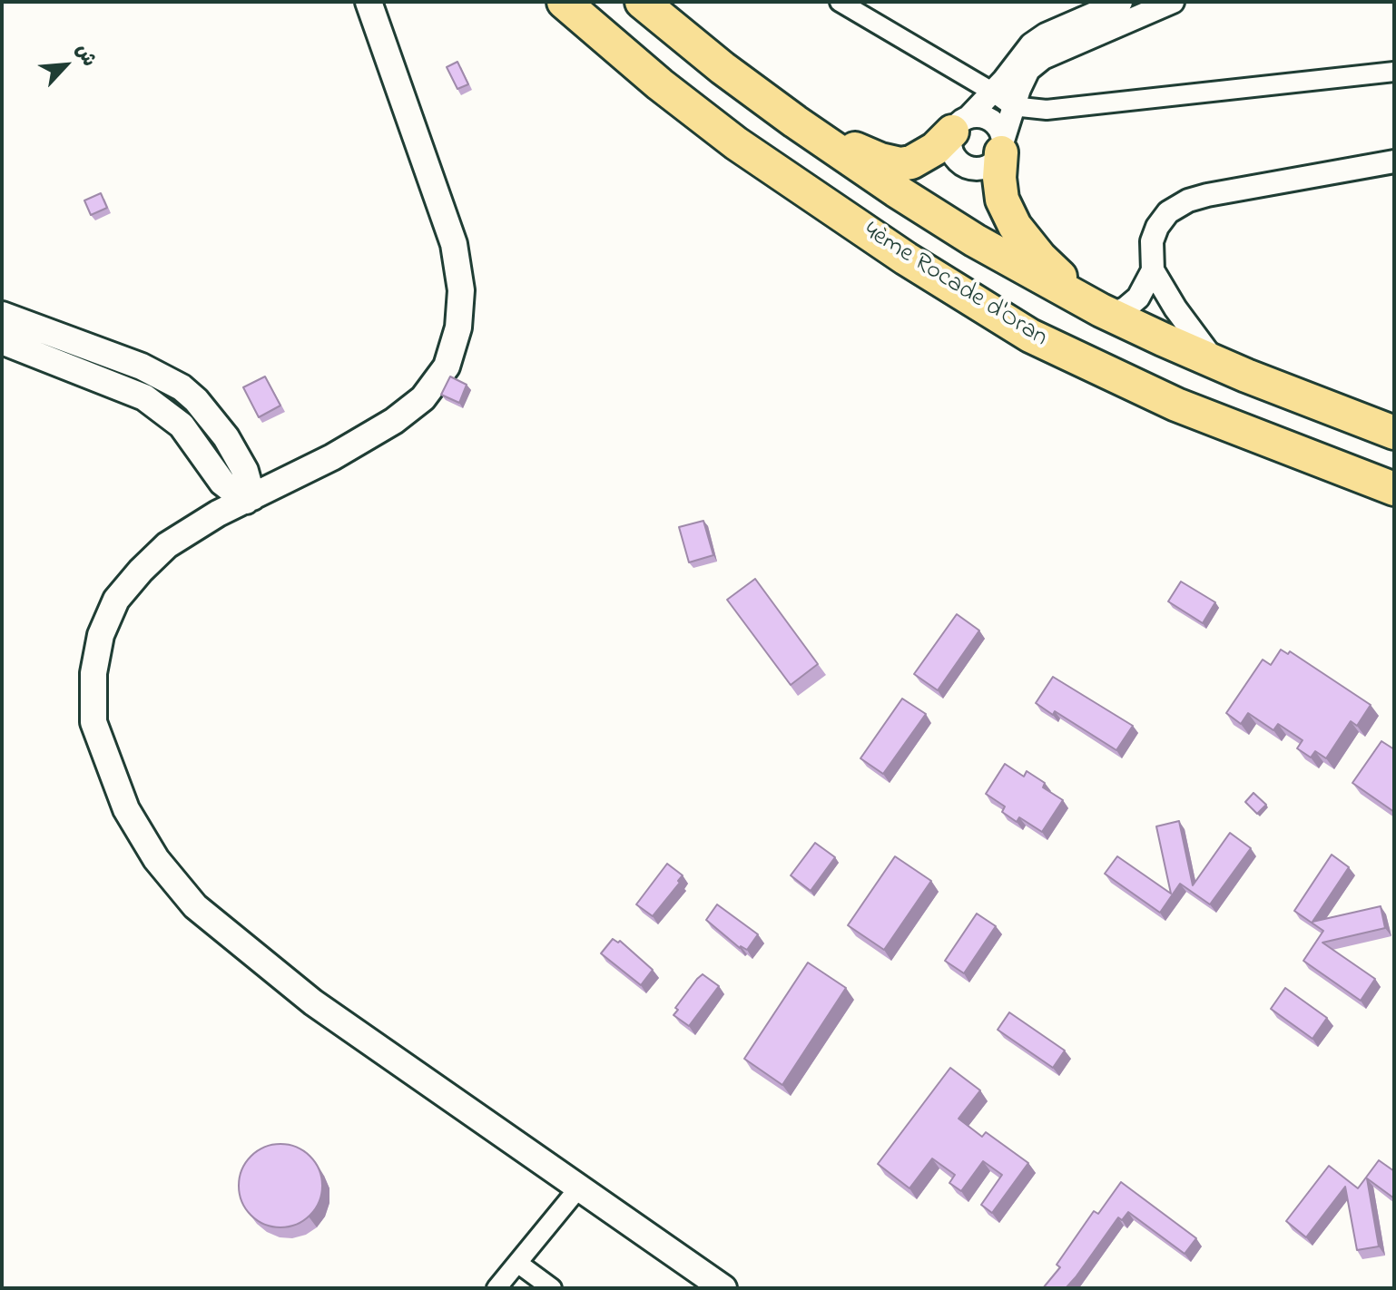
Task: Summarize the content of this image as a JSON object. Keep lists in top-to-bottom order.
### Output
{
  "streets": {
    "highway": ["4ème Rocade d'Oran"]
  },
  "north": "top right"
}
